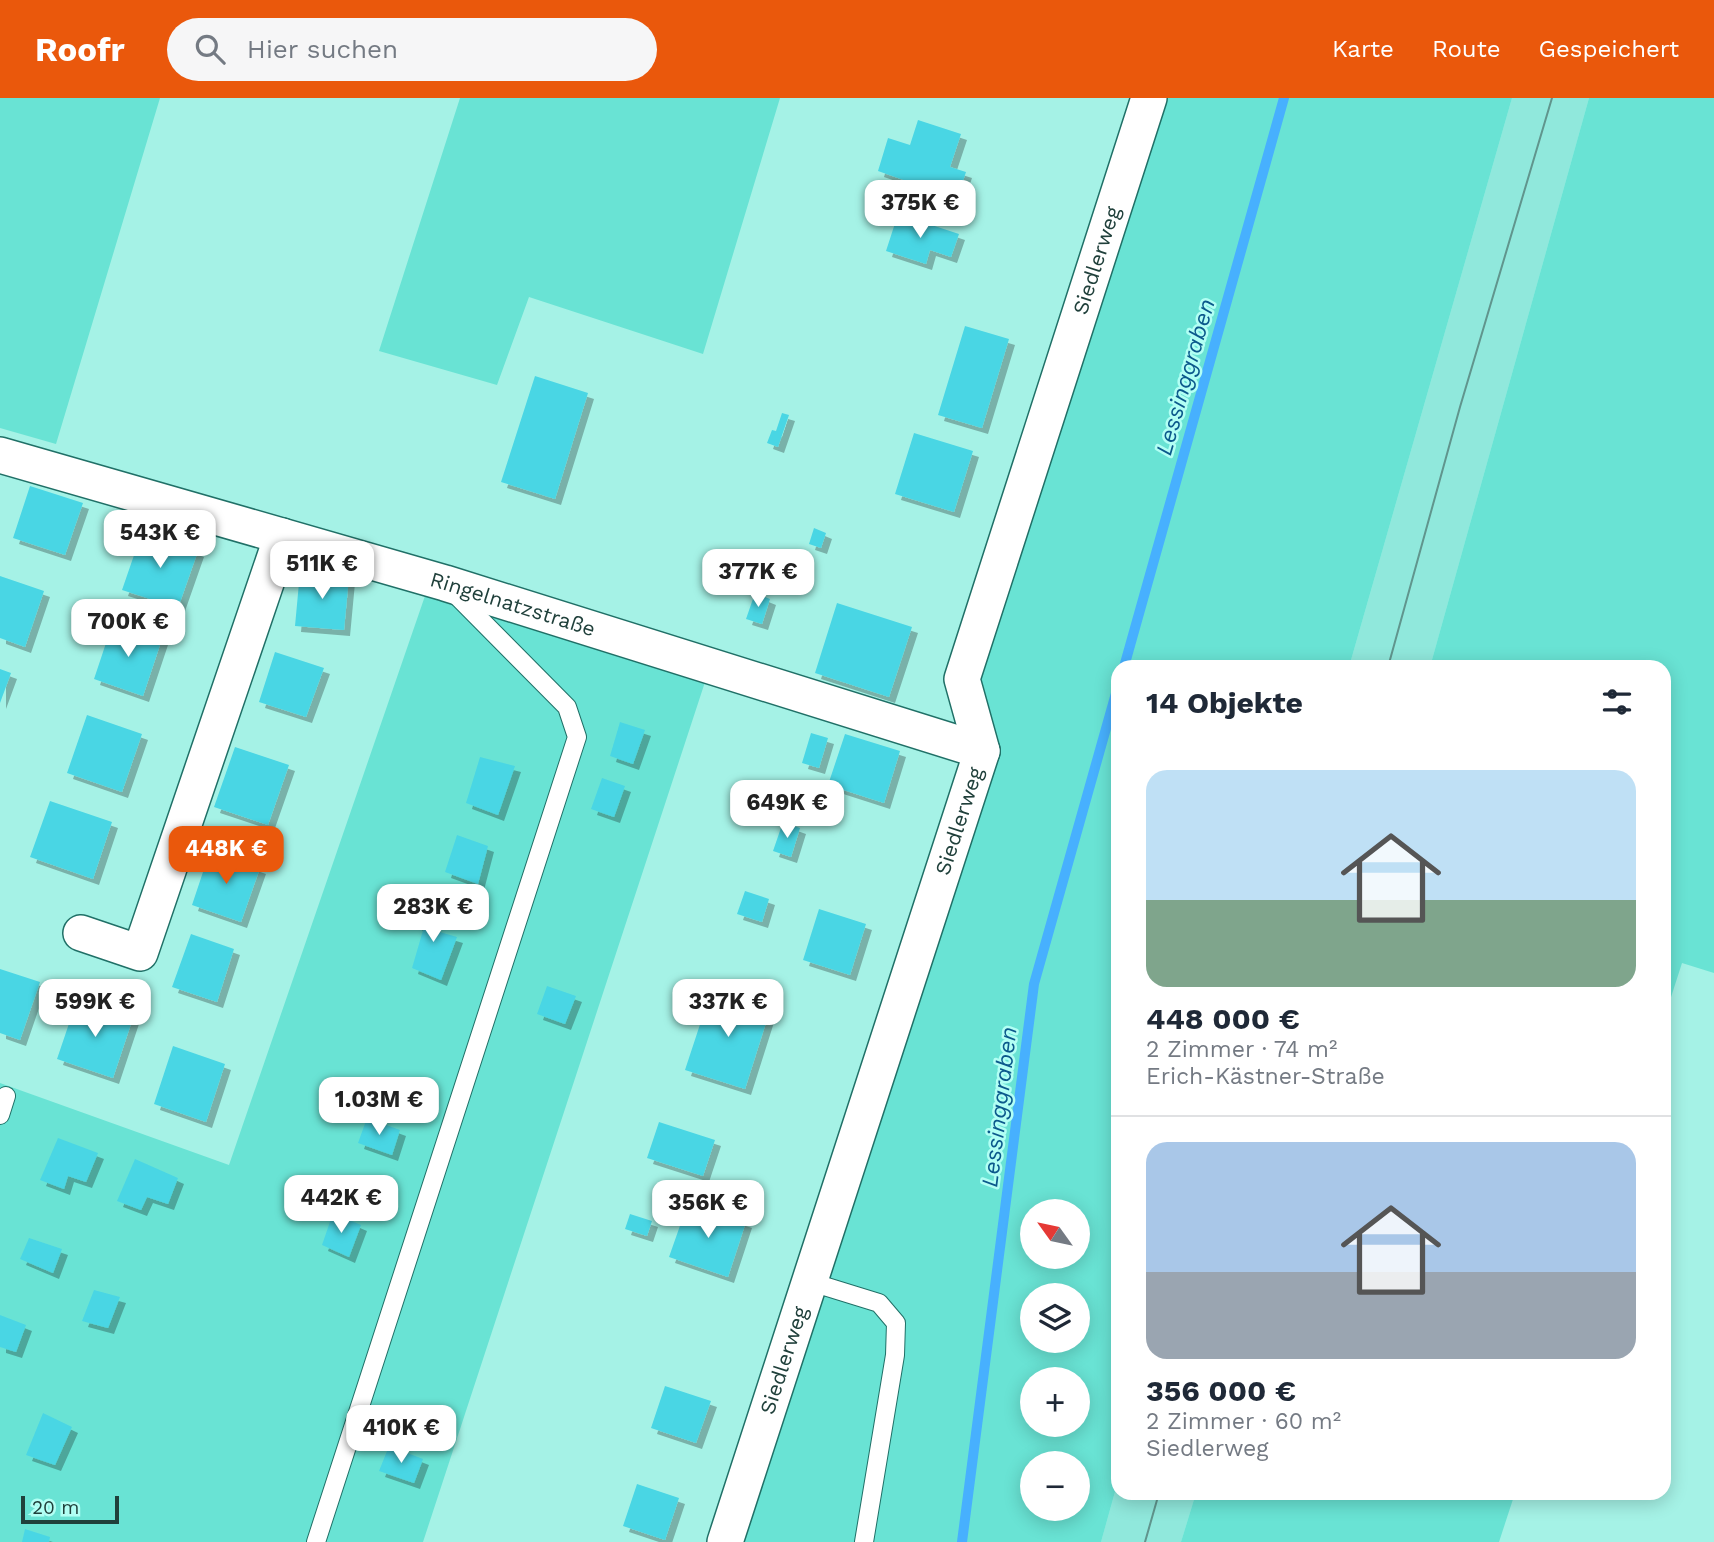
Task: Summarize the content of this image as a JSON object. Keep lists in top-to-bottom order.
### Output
{
  "streets": {
    "street": ["Siedlerweg", "Ringelnatzstraße"]
  },
  "crossings": [
    ["Siedlerweg", "Ringelnatzstraße"]
  ],
  "water": ["Lessinggraben"],
  "scale_bar": "20 m",
  "north": "top left",
  "page": {
    "header": "Roofr",
    "search": "Hier suchen",
    "nav": ["Karte", "Route", "Gespeichert"],
    "price": [
      "375K €",
      "543K €",
      "511K €",
      "377K €",
      "700K €",
      "649K €",
      "448K €",
      "283K €",
      "599K €",
      "337K €",
      "1.03M €",
      "442K €",
      "356K €",
      "410K €"
    ],
    "heading": "14 Objekte",
    "list": [
      {
        "name": "448 000 €",
        "note": "2 Zimmer · 74 m² · Erich-Kästner-Straße"
      },
      {
        "name": "356 000 €",
        "note": "2 Zimmer · 60 m² · Siedlerweg"
      }
    ],
    "map_buttons": ["+", "−"],
    "scale": "20 m"
  }
}
